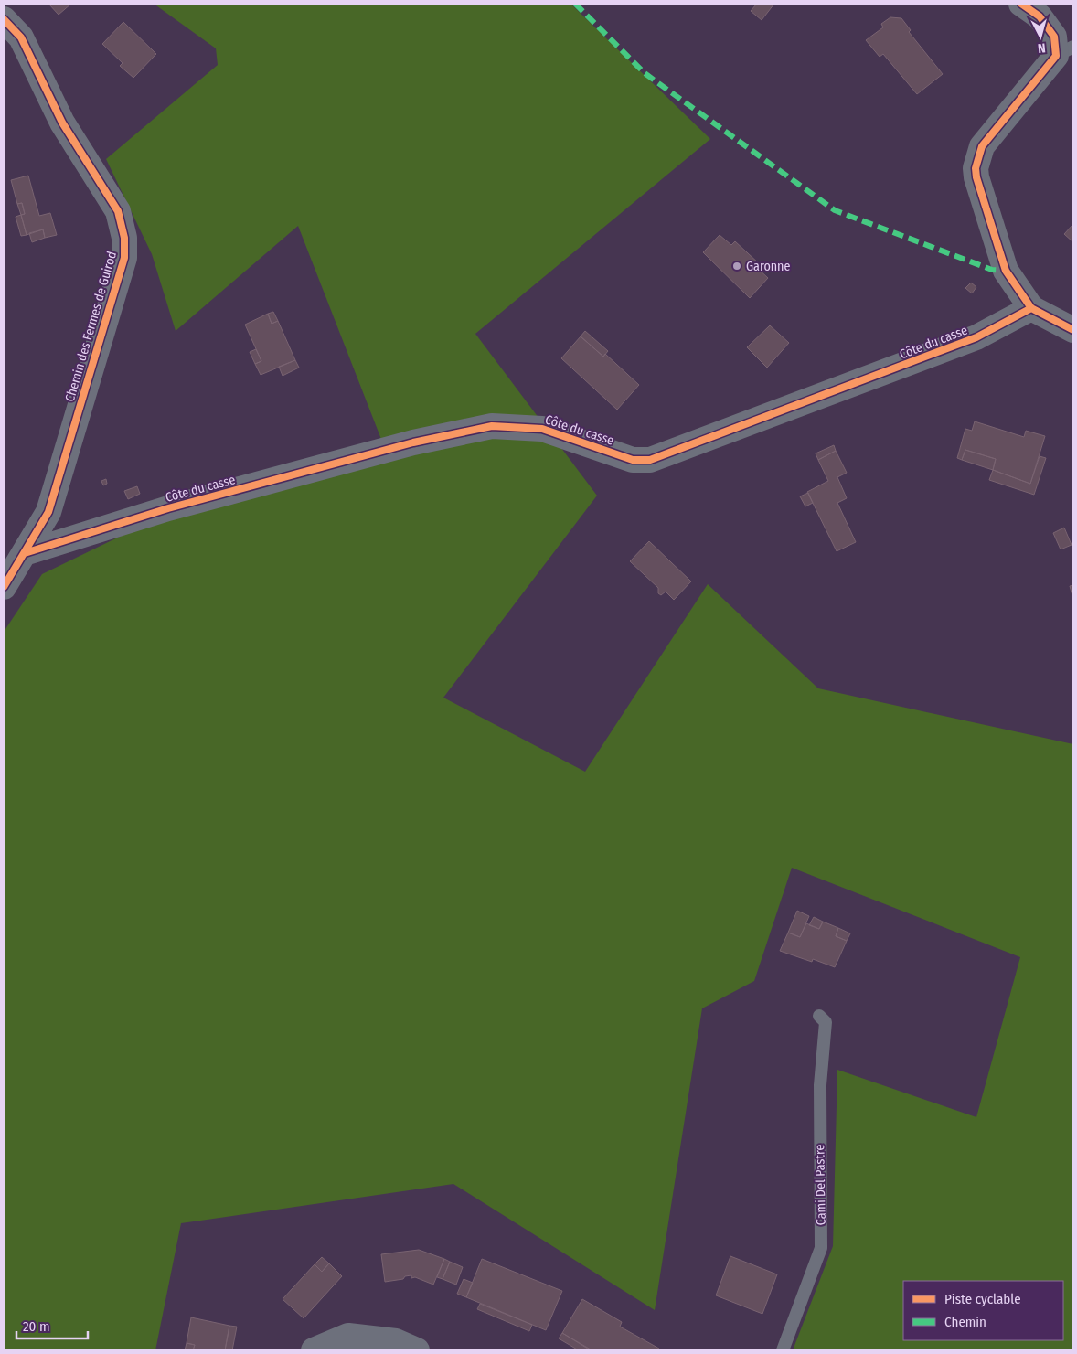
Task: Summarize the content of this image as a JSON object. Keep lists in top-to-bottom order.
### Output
{
  "streets": {
    "street": ["Chemin des Fermes de Guirod", "Côte du casse"],
    "lane": ["Cami Del Pastre"]
  },
  "crossings": [
    ["Chemin des Fermes de Guirod", "Côte du casse"]
  ],
  "places": ["Garonne"],
  "legend": ["Piste cyclable", "Chemin"],
  "scale_bar": "20 m",
  "north": "bottom"
}
